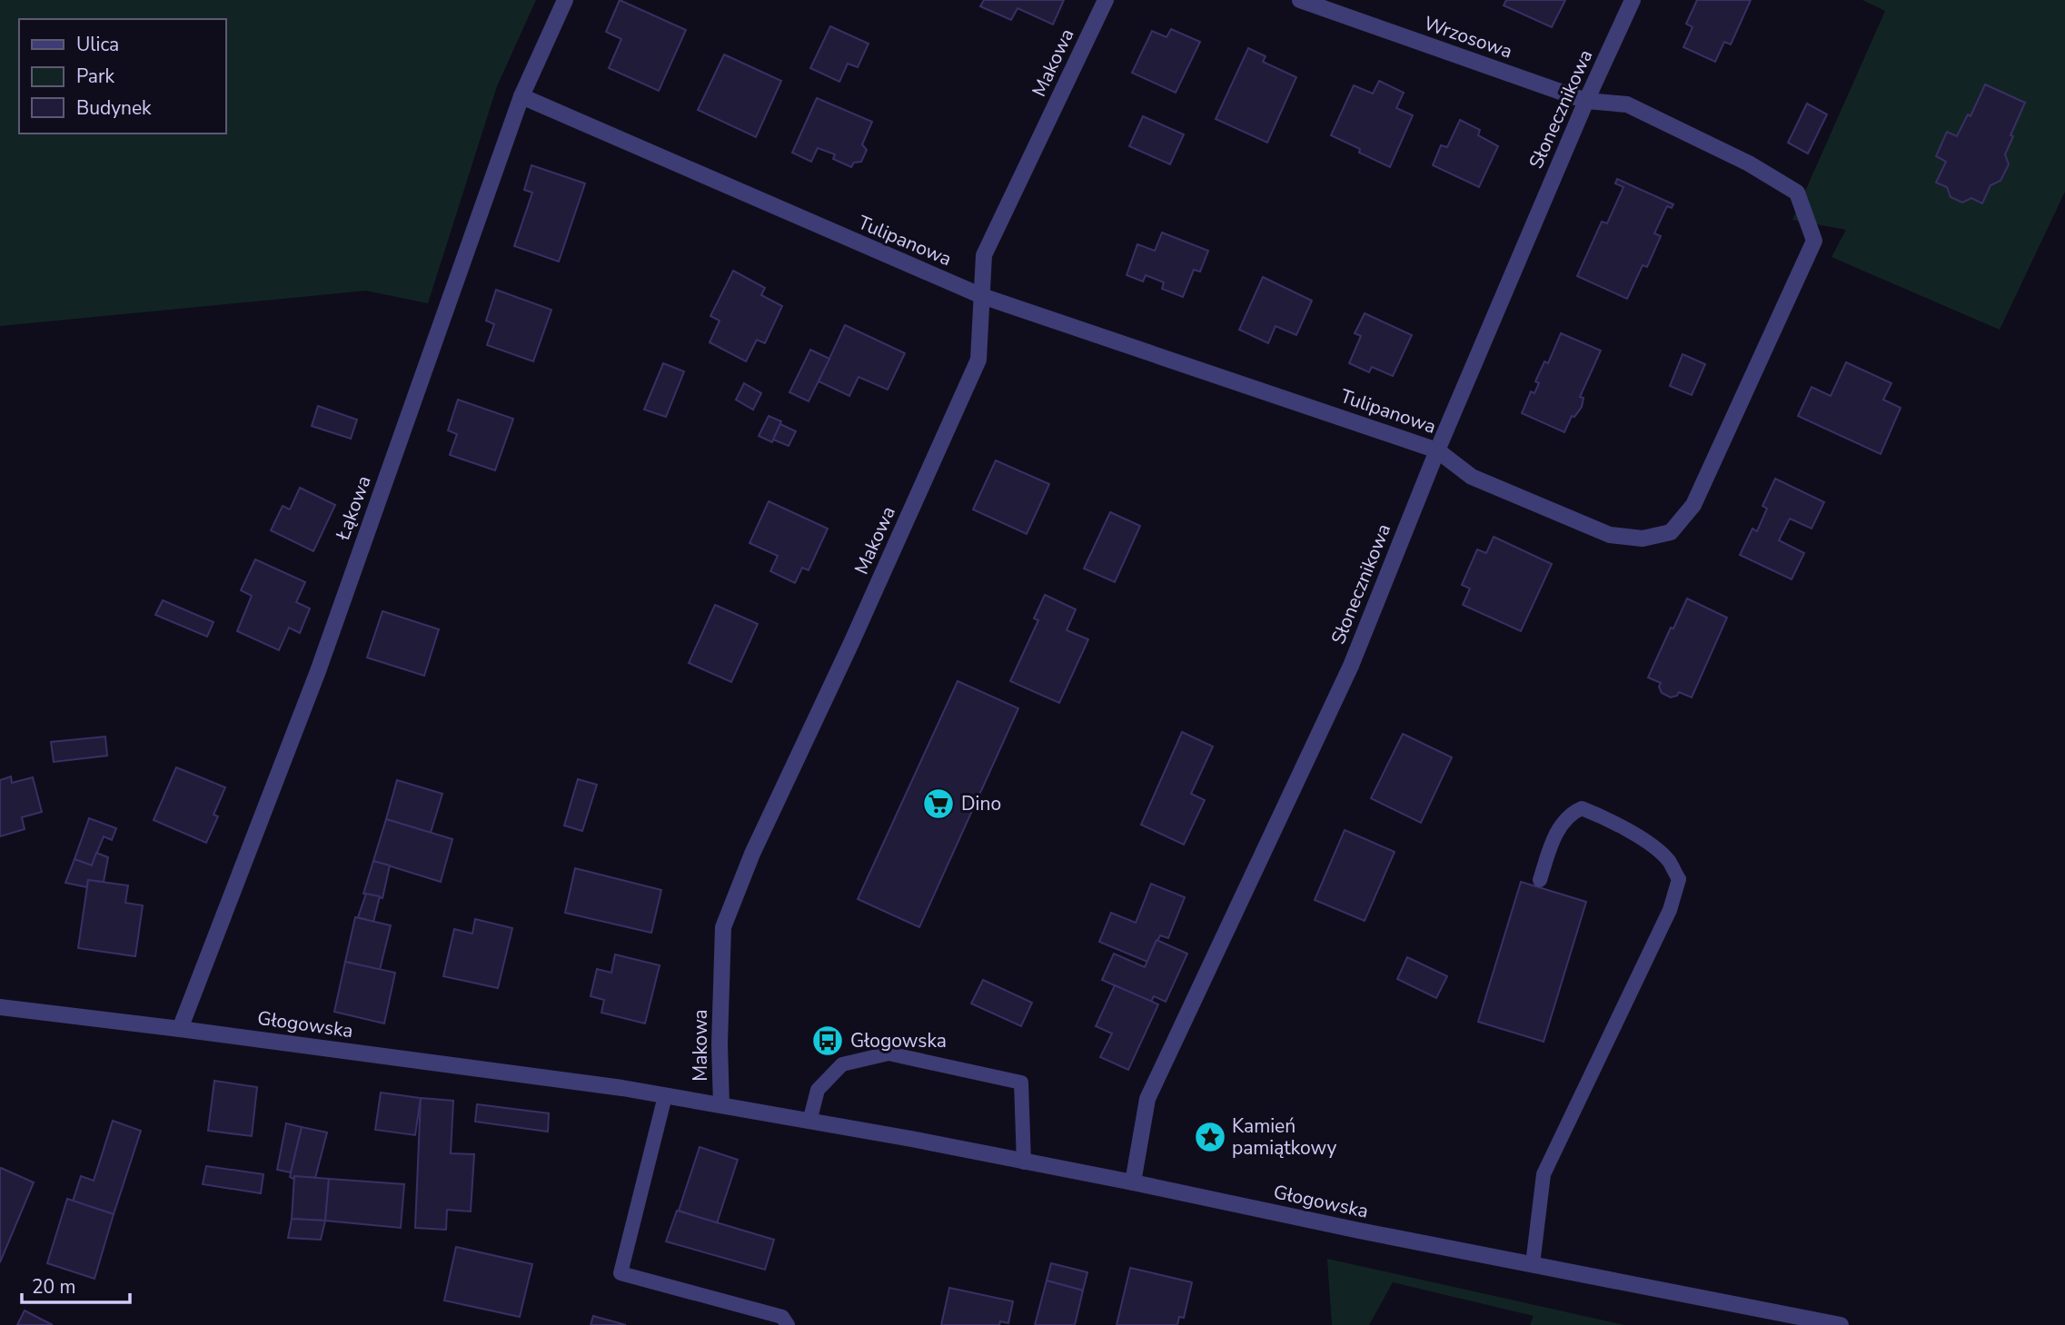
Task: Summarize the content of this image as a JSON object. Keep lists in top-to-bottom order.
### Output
{
  "streets": {
    "street": [
      "Wrzosowa",
      "Makowa",
      "Słonecznikowa",
      "Tulipanowa",
      "Łąkowa",
      "Głogowska"
    ]
  },
  "crossings": [
    ["Wrzosowa", "Słonecznikowa"],
    ["Wrzosowa", "Tulipanowa"],
    ["Makowa", "Tulipanowa"],
    ["Makowa", "Głogowska"],
    ["Słonecznikowa", "Tulipanowa"],
    ["Słonecznikowa", "Głogowska"],
    ["Tulipanowa", "Łąkowa"],
    ["Łąkowa", "Głogowska"]
  ],
  "places": {
    "supermarket": ["Dino"],
    "bus stop": ["Głogowska"],
    "place": ["Kamień pamiątkowy"]
  },
  "legend": ["Ulica", "Park", "Budynek"],
  "scale_bar": "20 m"
}
